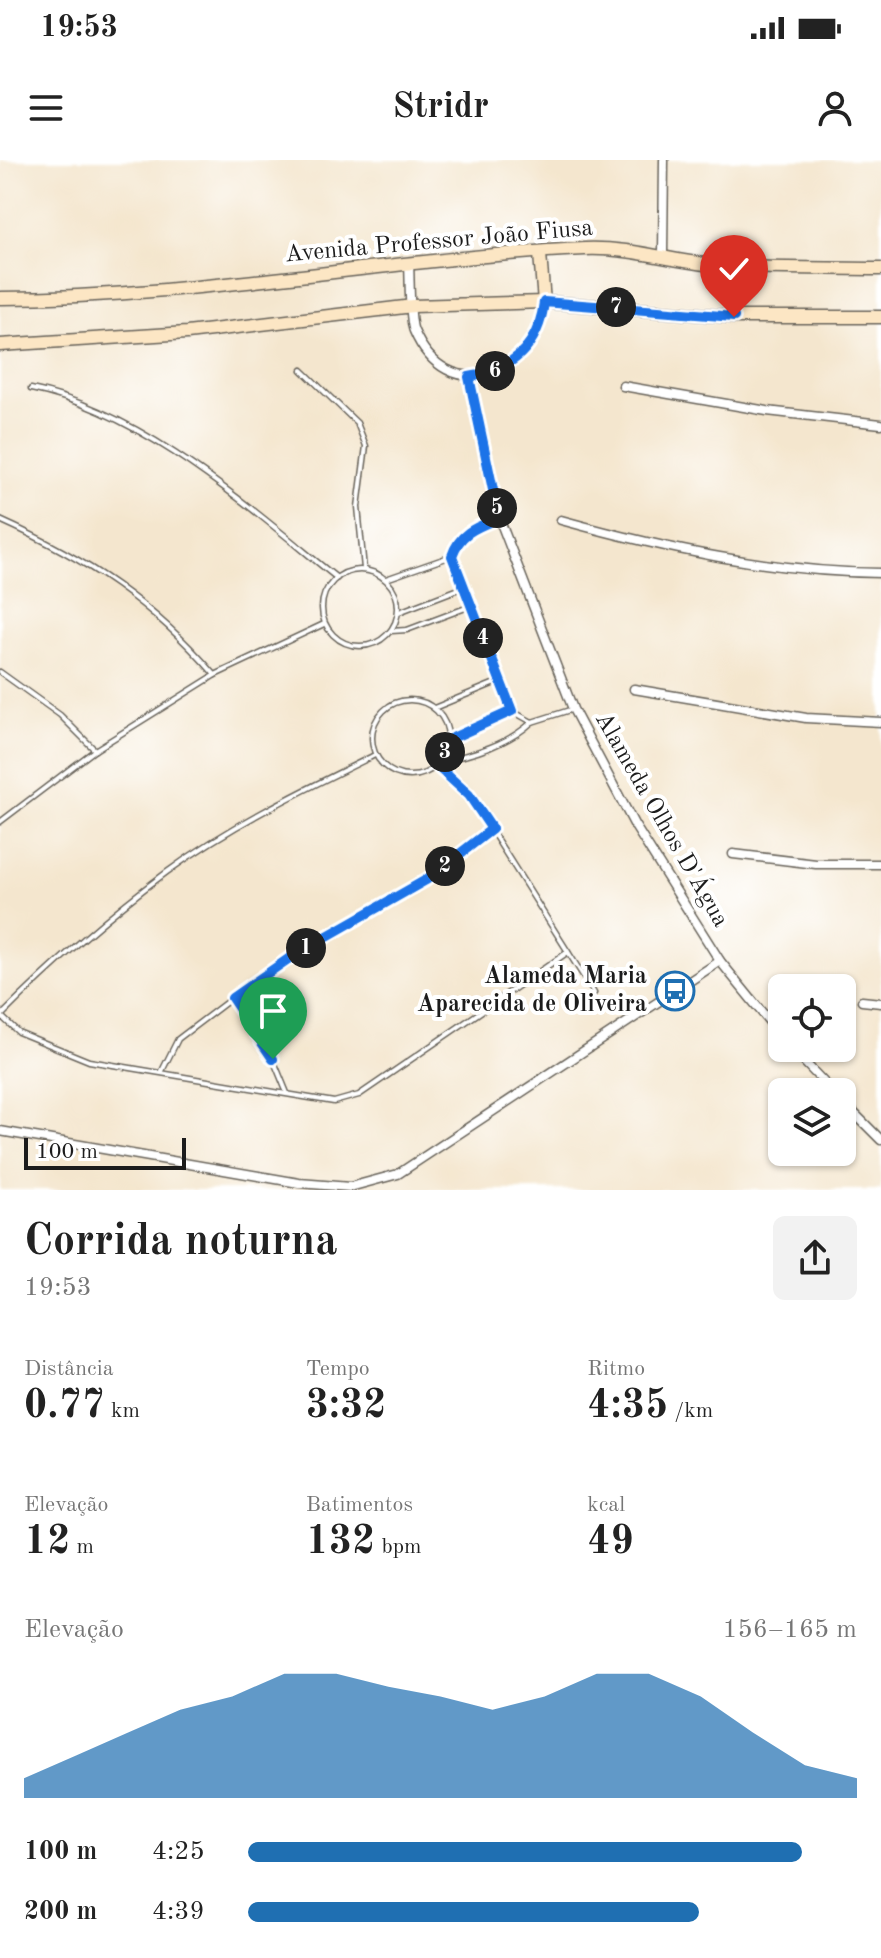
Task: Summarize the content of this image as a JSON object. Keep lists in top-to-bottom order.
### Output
{
  "streets": {
    "street": ["Avenida Professor João Fiusa", "Alameda Olhos D'Água"]
  },
  "places": {
    "bus stop": ["Alameda Maria Aparecida de Oliveira"]
  },
  "scale_bar": "100 m",
  "page": {
    "status": "19:53",
    "header": "Stridr",
    "pins": [
      "7",
      "6",
      "5",
      "4",
      "3",
      "2",
      "1"
    ],
    "scale": "100 m",
    "heading": ["Corrida noturna", "19:53"],
    "stats": [
      ["Distância", "0.77 km"],
      ["Tempo", "3:32"],
      ["Ritmo", "4:35 /km"],
      ["Elevação", "12 m"],
      ["Batimentos", "132 bpm"],
      ["kcal", "49"]
    ],
    "chart": ["Elevação", "156–165 m"],
    "list": [
      {
        "name": "100 m",
        "note": "4:25"
      },
      {
        "name": "200 m",
        "note": "4:39"
      }
    ]
  }
}
